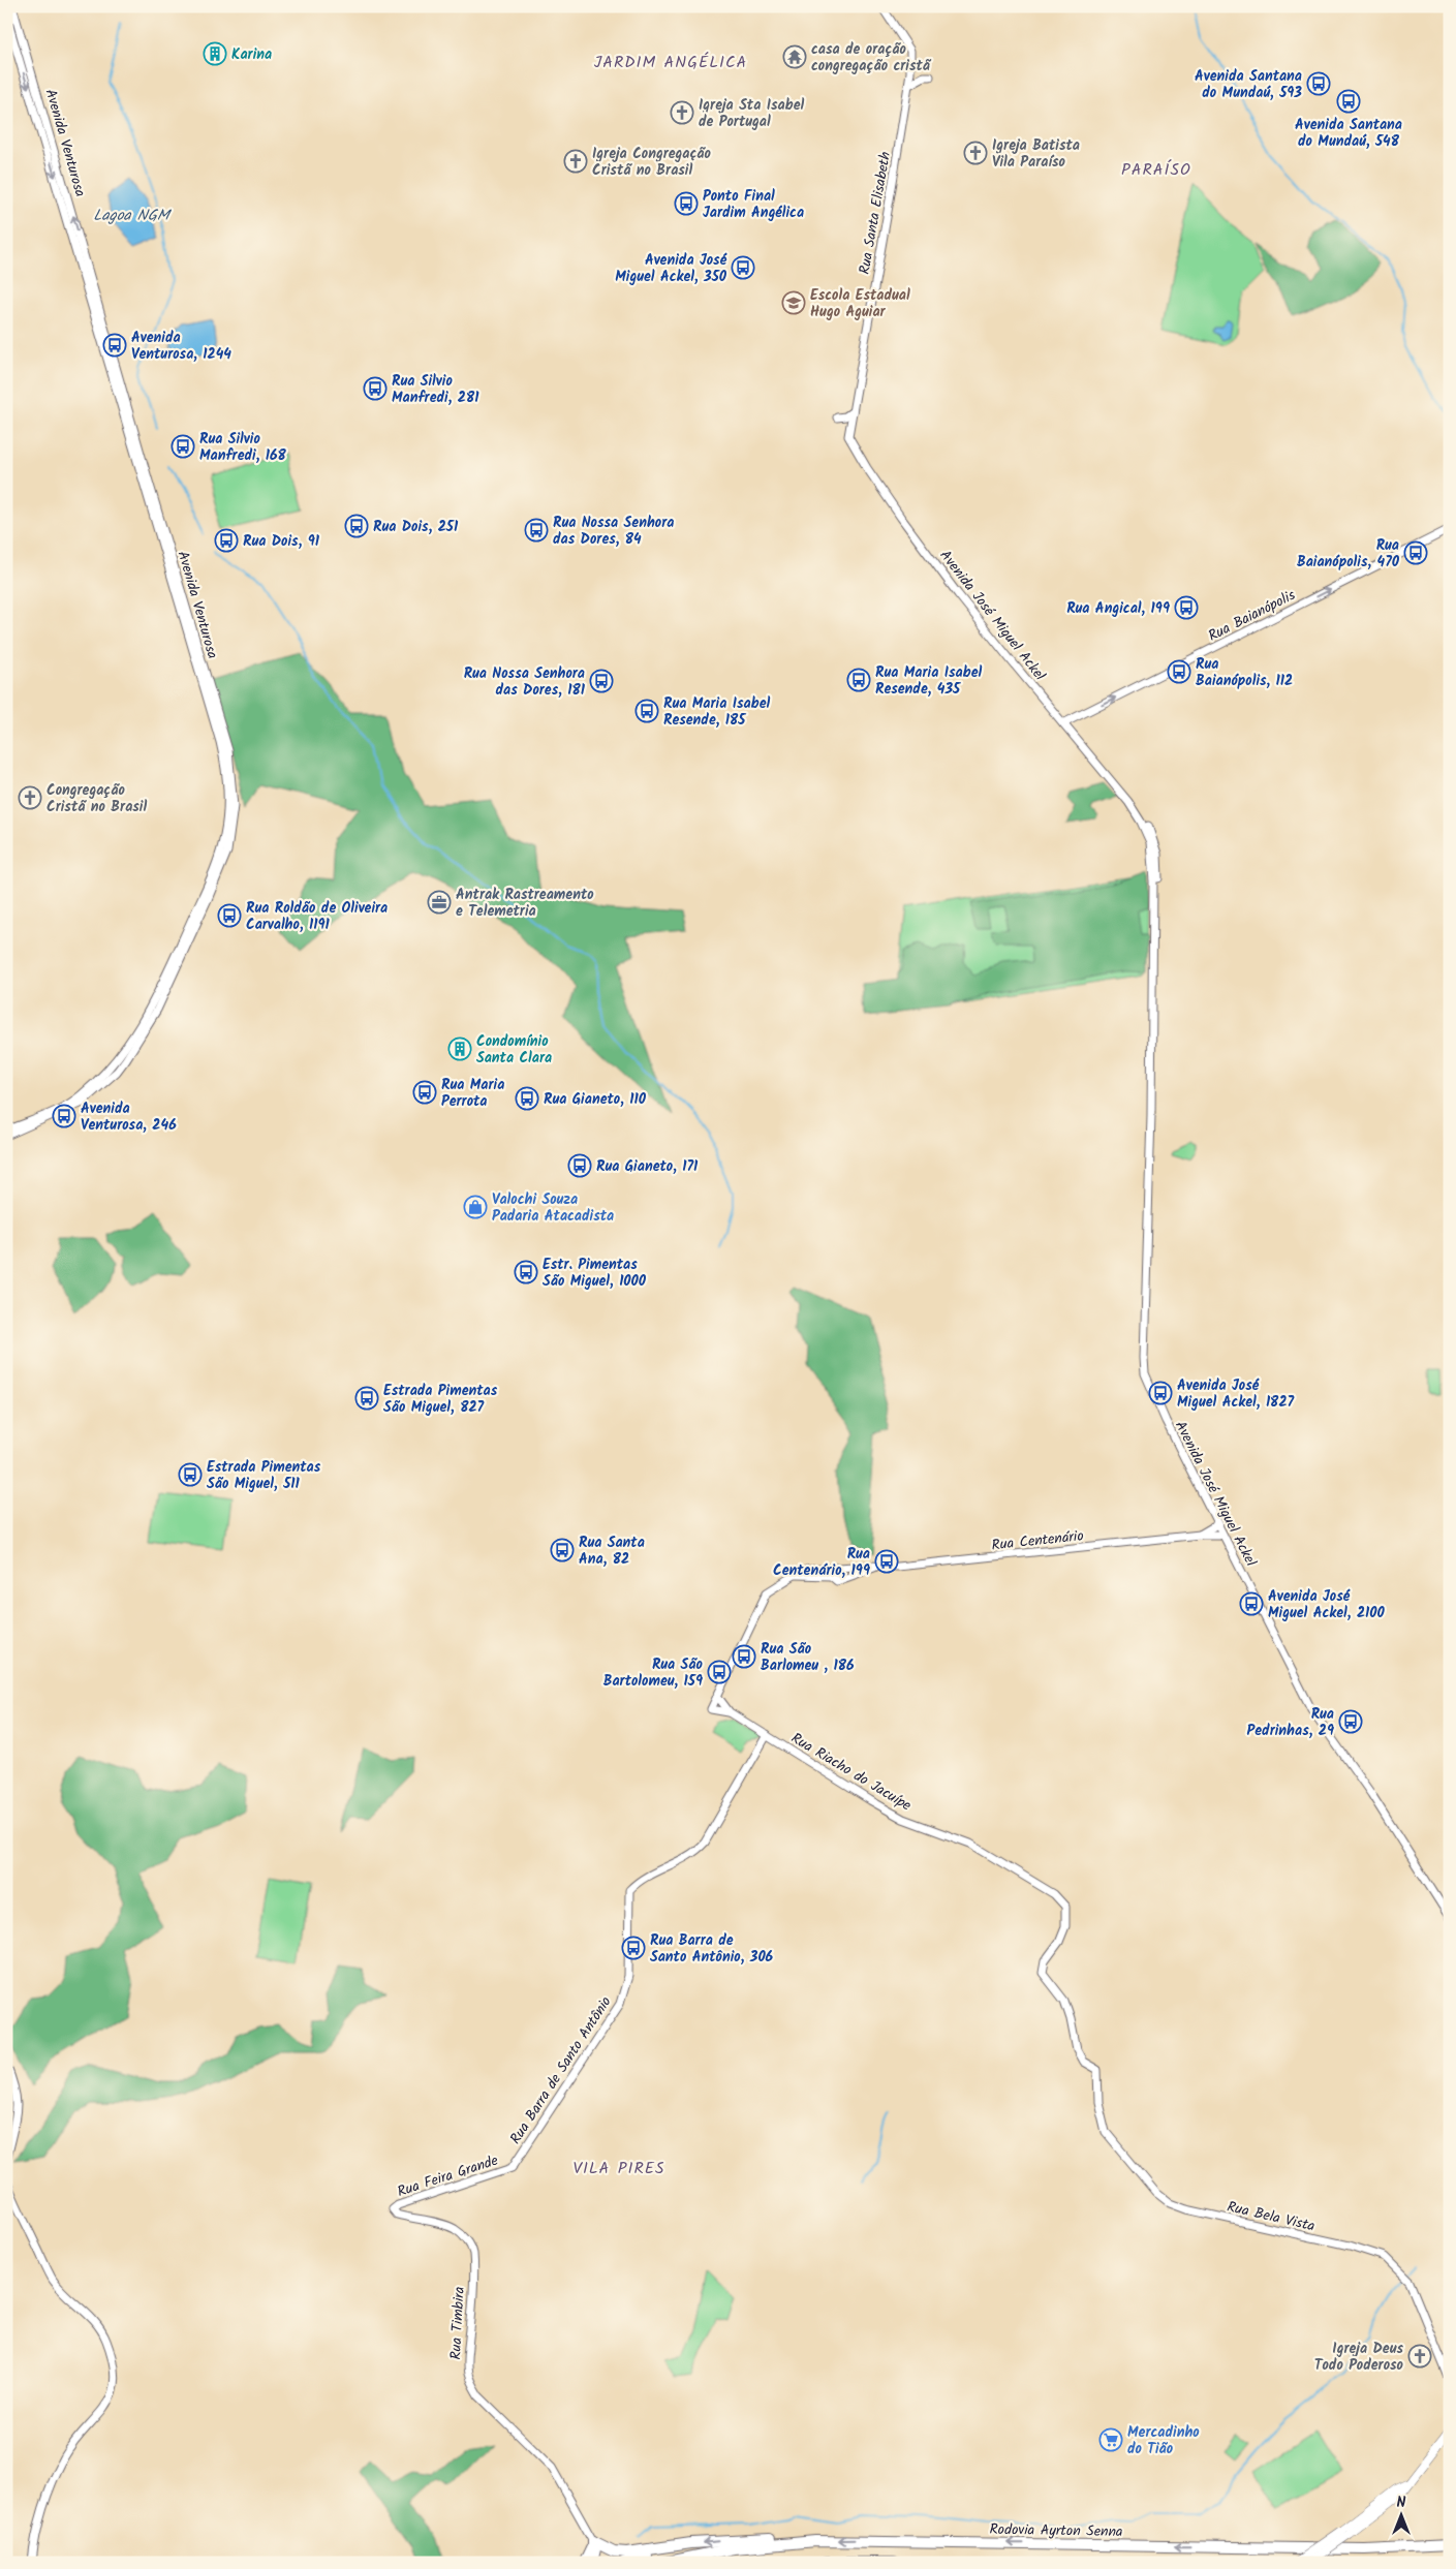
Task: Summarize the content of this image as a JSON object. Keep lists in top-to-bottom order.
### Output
{
  "streets": {
    "highway": ["Rodovia Ayrton Senna"],
    "street": [
      "Avenida Venturosa",
      "Rua Santa Elisabeth",
      "Avenida José Miguel Ackel",
      "Rua Baianópolis",
      "Rua Centenário",
      "Rua Riacho do Jacuípe",
      "Rua Barra de Santo Antônio",
      "Rua Feira Grande",
      "Rua Bela Vista",
      "Rua Timbira"
    ]
  },
  "crossings": [
    ["Rua Santa Elisabeth", "Avenida José Miguel Ackel"],
    ["Avenida José Miguel Ackel", "Rua Baianópolis"],
    ["Avenida José Miguel Ackel", "Rua Centenário"],
    ["Rua Centenário", "Rua Riacho do Jacuípe"],
    ["Rua Riacho do Jacuípe", "Rua Barra de Santo Antônio"],
    ["Rua Riacho do Jacuípe", "Rua Bela Vista"],
    ["Rua Barra de Santo Antônio", "Rua Feira Grande"],
    ["Rua Feira Grande", "Rua Timbira"]
  ],
  "one_way": ["Rua Baianópolis", "Rodovia Ayrton Senna"],
  "districts": ["JARDIM ANGÉLICA", "PARAÍSO", "VILA PIRES"],
  "water": ["Lagoa NGM"],
  "places": {
    "building": ["Karina", "Condomínio Santa Clara"],
    "temple": ["casa de oração congregação cristã"],
    "bus stop": [
      "Avenida Santana do Mundaú, 593",
      "Avenida Santana do Mundaú, 548",
      "Ponto Final Jardim Angélica",
      "Avenida José Miguel Ackel, 350",
      "Avenida Venturosa, 1244",
      "Rua Silvio Manfredi, 281",
      "Rua Silvio Manfredi, 168",
      "Rua Dois, 251",
      "Rua Nossa Senhora das Dores, 84",
      "Rua Dois, 91",
      "Rua Baianópolis, 470",
      "Rua Angical, 199",
      "Rua Baianópolis, 112",
      "Rua Maria Isabel Resende, 435",
      "Rua Nossa Senhora das Dores, 181",
      "Rua Maria Isabel Resende, 185",
      "Rua Roldão de Oliveira Carvalho, 1191",
      "Rua Maria Perrota",
      "Rua Gianeto, 110",
      "Avenida Venturosa, 246",
      "Rua Gianeto, 171",
      "Estr. Pimentas São Miguel, 1000",
      "Avenida José Miguel Ackel, 1827",
      "Estrada Pimentas São Miguel, 827",
      "Estrada Pimentas São Miguel, 511",
      "Rua Santa Ana, 82",
      "Rua Centenário, 199",
      "Avenida José Miguel Ackel, 2100",
      "Rua São Barlomeu , 186",
      "Rua São Bartolomeu, 159",
      "Rua Pedrinhas, 29",
      "Rua Barra de Santo Antônio, 306"
    ],
    "church": [
      "Igreja Sta Isabel de Portugal",
      "Igreja Batista Vila Paraíso",
      "Igreja Congregação Cristã no Brasil",
      "Congregação Cristã no Brasil",
      "Igreja Deus Todo Poderoso"
    ],
    "school or university": ["Escola Estadual Hugo Aguiar"],
    "office": ["Antrak Rastreamento e Telemetria"],
    "shop": ["Valochi Souza Padaria Atacadista"],
    "supermarket": ["Mercadinho do Tião"]
  },
  "north": "top"
}
